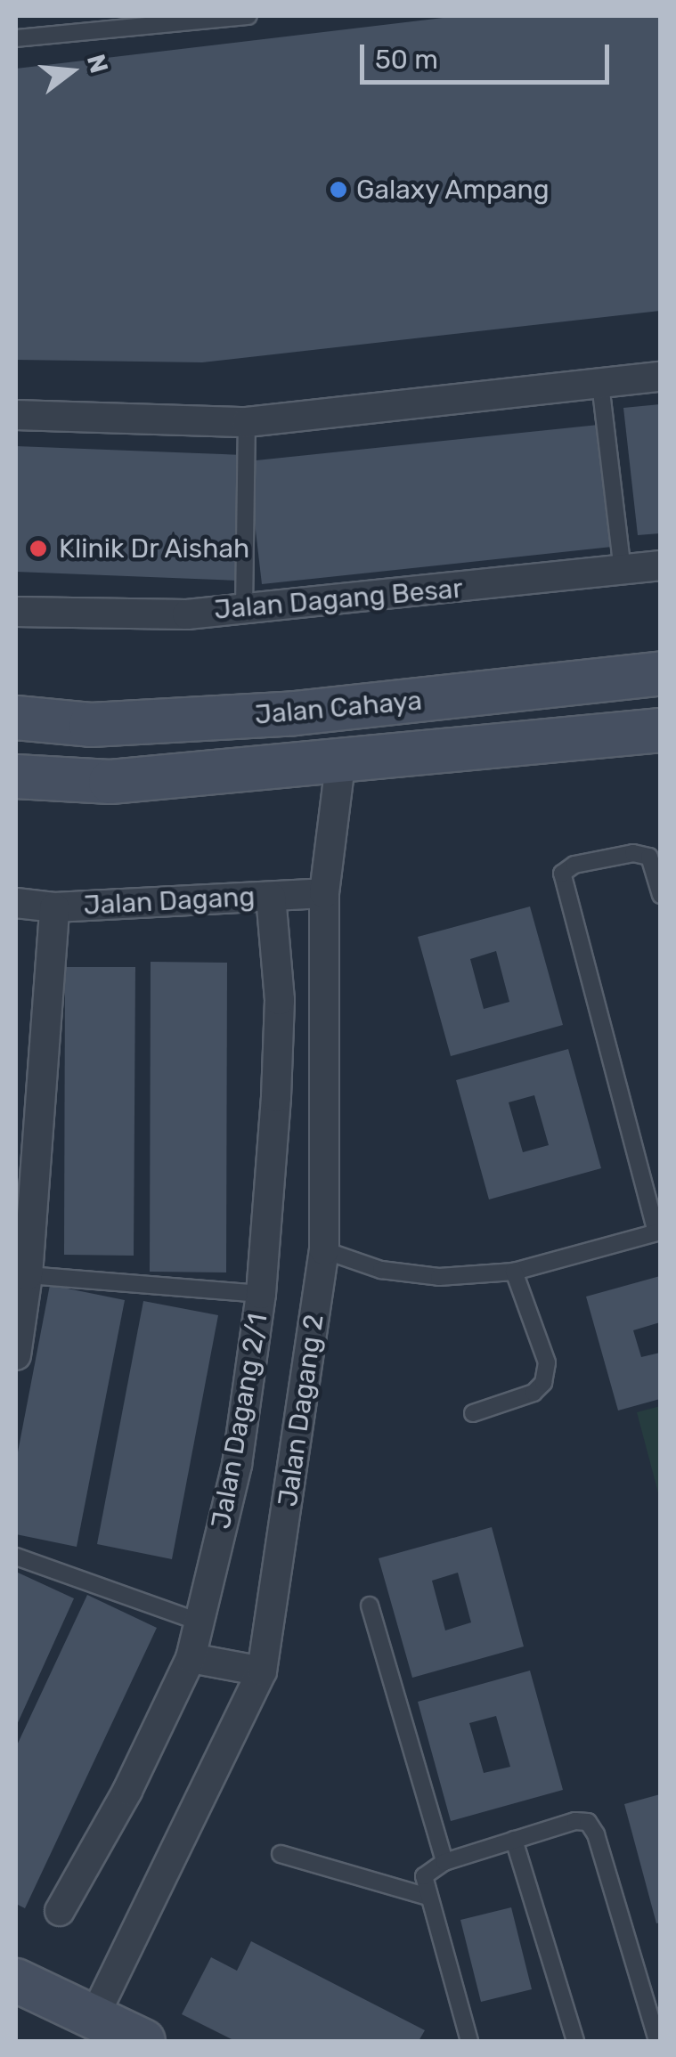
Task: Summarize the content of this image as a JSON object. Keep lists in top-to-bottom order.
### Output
{
  "streets": {
    "main road": ["Jalan Cahaya"],
    "street": [
      "Jalan Dagang Besar",
      "Jalan Dagang",
      "Jalan Dagang 2",
      "Jalan Dagang 2/1"
    ]
  },
  "crossings": [
    ["Jalan Cahaya", "Jalan Dagang 2"],
    ["Jalan Dagang", "Jalan Dagang 2"],
    ["Jalan Dagang", "Jalan Dagang 2/1"]
  ],
  "places": ["Galaxy Ampang", "Klinik Dr Aishah"],
  "scale_bar": "50 m",
  "north": "right"
}
